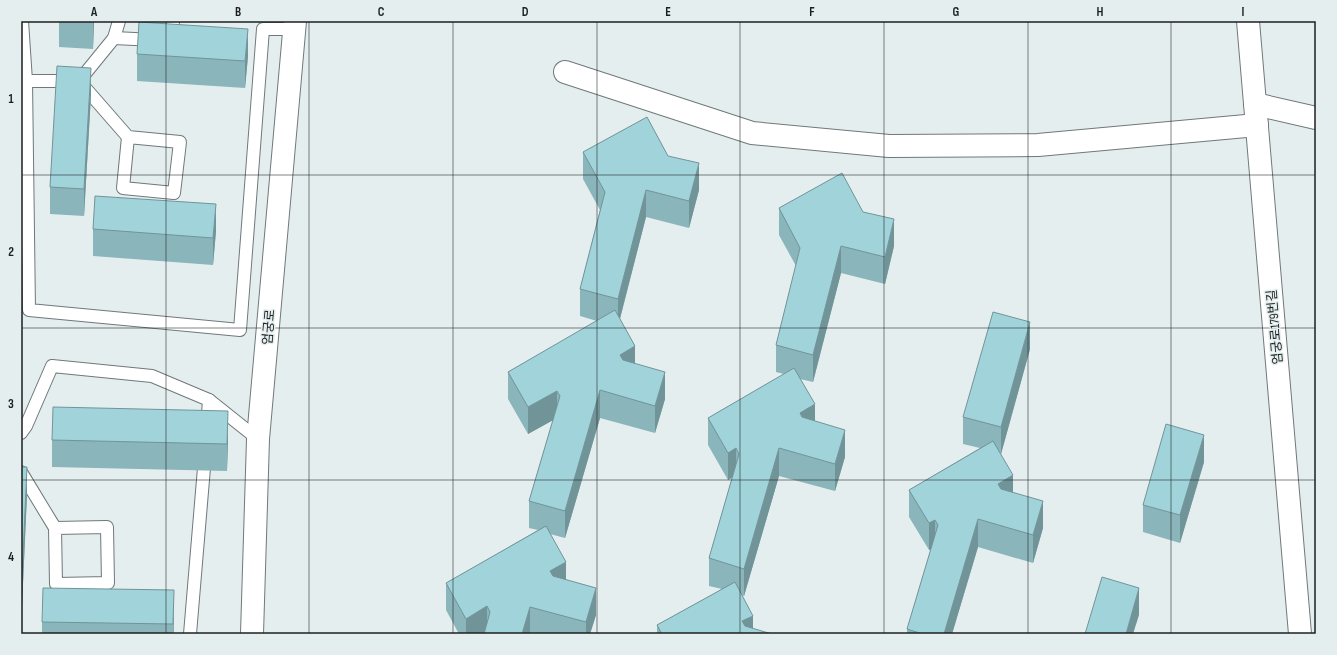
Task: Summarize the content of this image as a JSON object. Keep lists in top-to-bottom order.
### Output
{
  "streets": {
    "street": ["엄궁로", "엄궁로179번길"]
  },
  "grid": {
    "columns": [
      "A",
      "B",
      "C",
      "D",
      "E",
      "F",
      "G",
      "H",
      "I"
    ],
    "rows": [
      "1",
      "2",
      "3",
      "4"
    ]
  }
}
